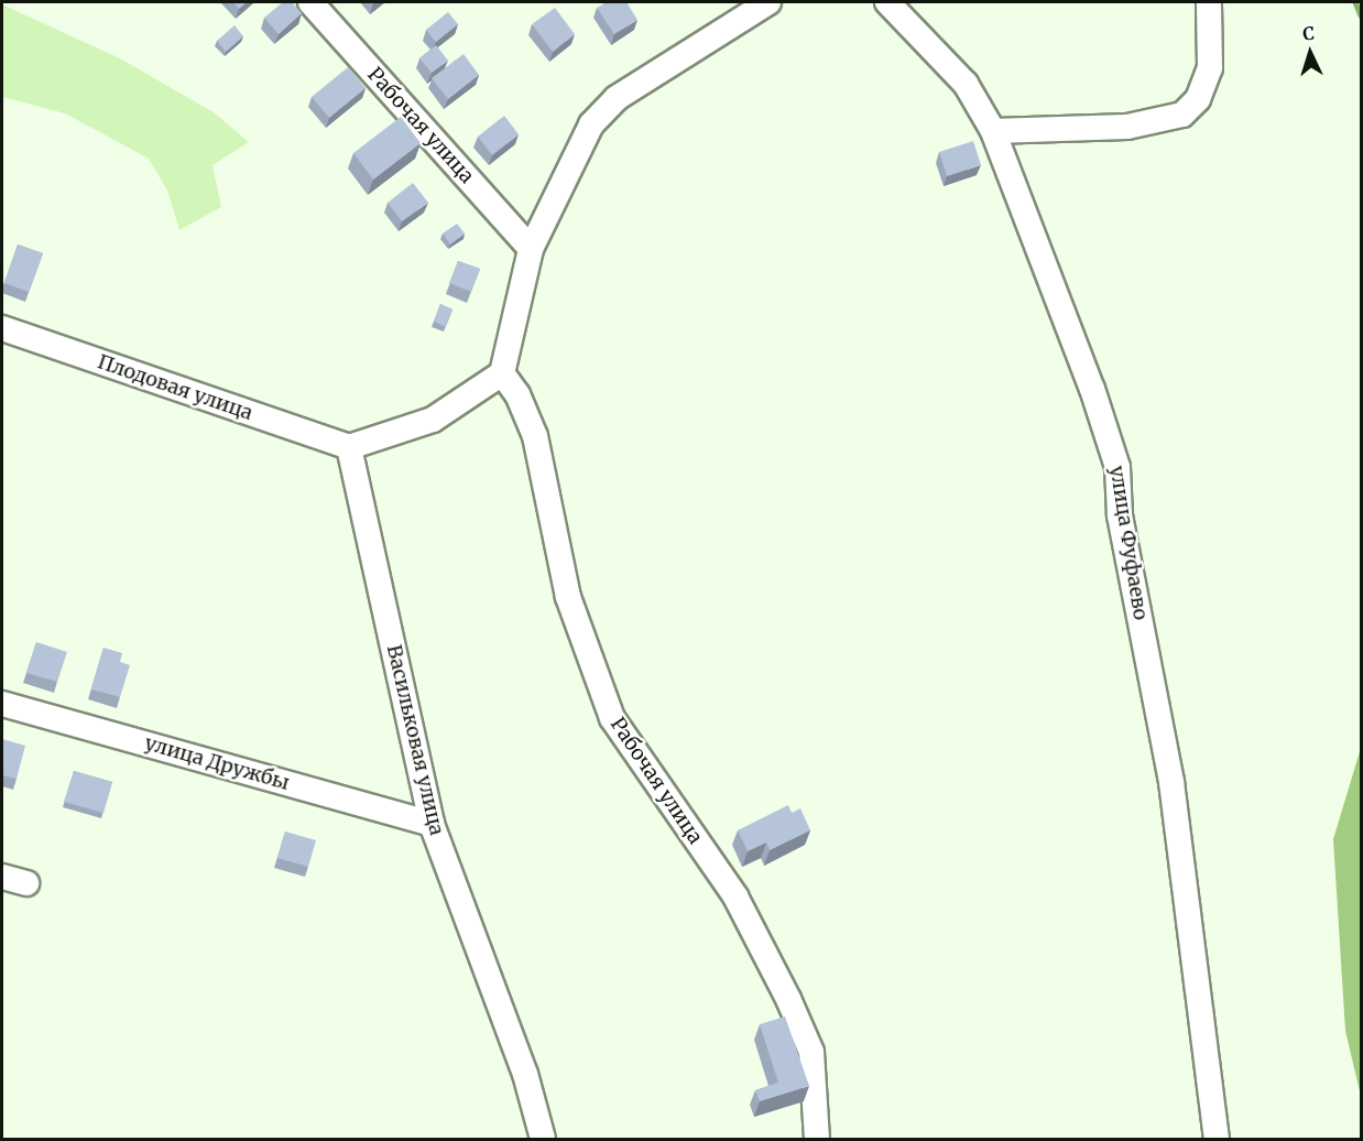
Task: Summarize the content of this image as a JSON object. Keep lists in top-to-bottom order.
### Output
{
  "streets": {
    "street": [
      "Рабочая улица",
      "Плодовая улица",
      "улица Фуфаево",
      "Васильковая улица",
      "улица Дружбы"
    ]
  },
  "crossings": [
    ["Плодовая улица", "Васильковая улица"],
    ["Васильковая улица", "улица Дружбы"]
  ],
  "north": "top"
}
